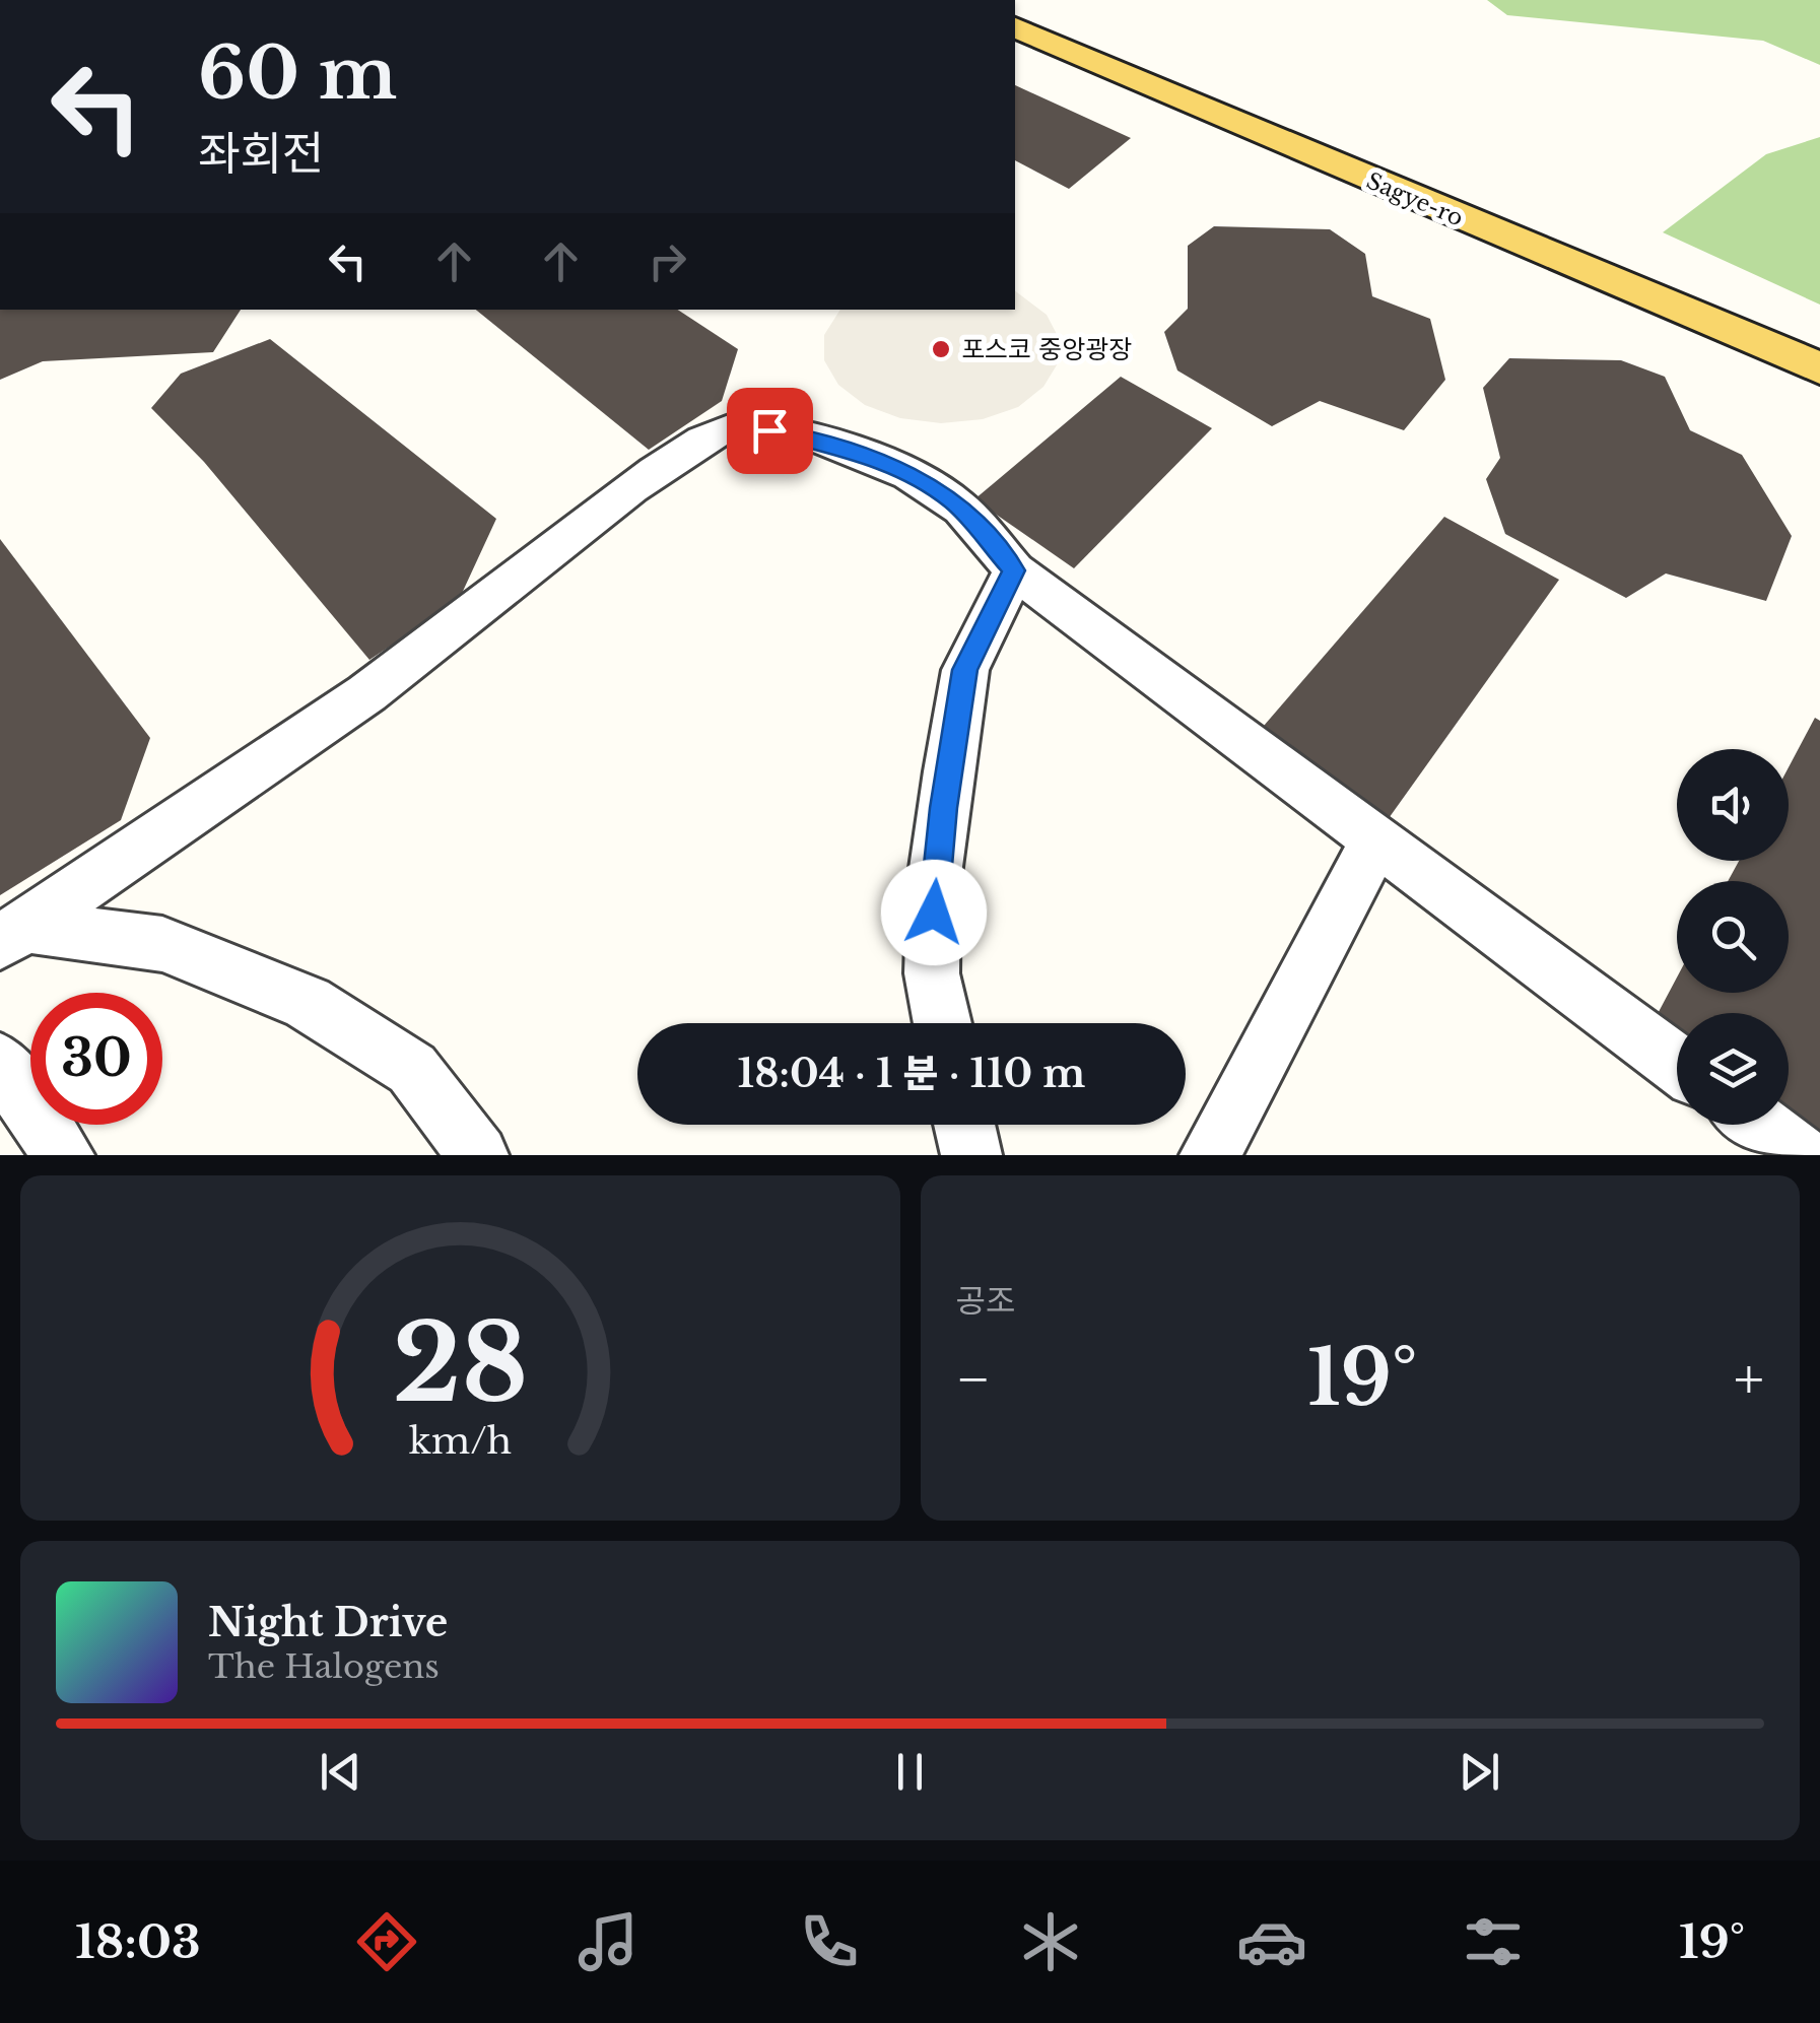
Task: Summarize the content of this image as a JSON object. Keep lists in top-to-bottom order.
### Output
{
  "streets": {
    "main road": ["Sagye-ro"]
  },
  "places": ["포스코 중앙광장"],
  "page": {
    "turn": ["60 m", "좌회전"],
    "limit": "30",
    "trip": "18:04 · 1 분 · 110 m",
    "tile": "공조",
    "heat": ["−", "19°", "+"],
    "song": ["Night Drive", "The Halogens"],
    "tabs": ["18:03", "19°"],
    "gauge": ["28", "km/h"]
  }
}
